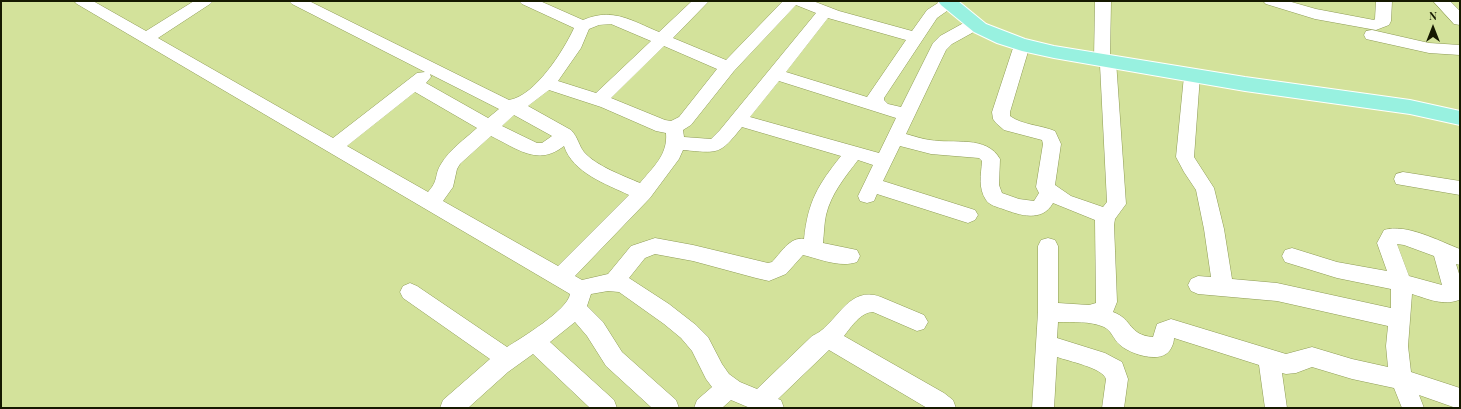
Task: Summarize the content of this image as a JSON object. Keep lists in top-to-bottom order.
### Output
{
  "north": "top"
}
